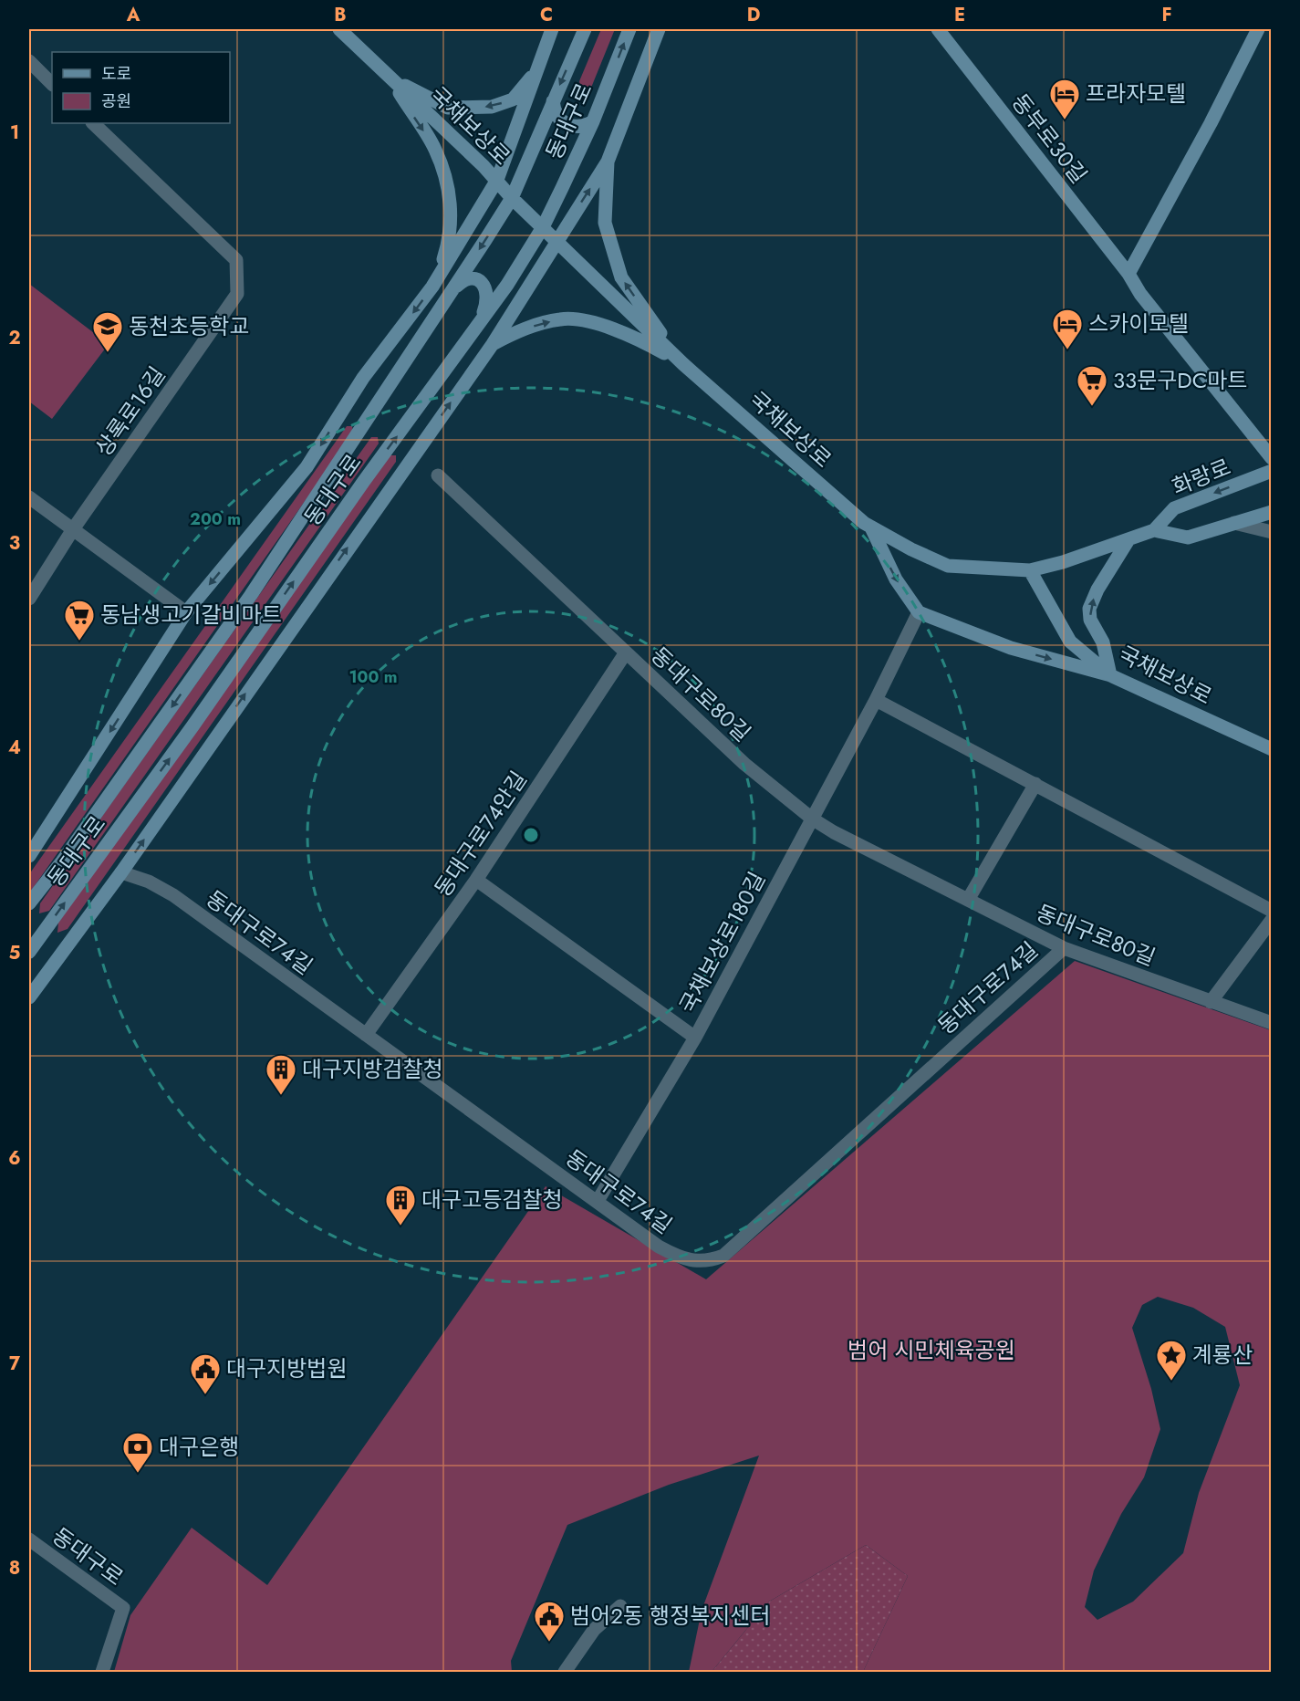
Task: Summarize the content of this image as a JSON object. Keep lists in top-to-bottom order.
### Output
{
  "streets": {
    "main road": [
      "동대구로",
      "국채보상로",
      "동부로30길",
      "화랑로"
    ],
    "street": [
      "상록로16길",
      "동대구로80길",
      "동대구로74안길",
      "동대구로74길",
      "국채보상로180길"
    ]
  },
  "crossings": [
    ["동대구로", "국채보상로"],
    ["동대구로", "동대구로74길"],
    ["국채보상로", "화랑로"],
    ["동대구로80길", "동대구로74안길"],
    ["동대구로80길", "동대구로74길"],
    ["동대구로80길", "국채보상로180길"],
    ["동대구로74안길", "동대구로74길"],
    ["동대구로74길", "국채보상로180길"]
  ],
  "parks": ["범어 시민체육공원"],
  "places": {
    "hotel": ["프라자모텔", "스카이모텔"],
    "school or university": ["동천초등학교"],
    "supermarket": ["33문구DC마트", "동남생고기갈비마트"],
    "building": ["대구지방검찰청", "대구고등검찰청"],
    "place": ["계룡산"],
    "public building": ["대구지방법원", "범어2동 행정복지센터"],
    "bank": ["대구은행"]
  },
  "legend": ["도로", "공원"],
  "grid": {
    "columns": [
      "A",
      "B",
      "C",
      "D",
      "E",
      "F"
    ],
    "rows": [
      "1",
      "2",
      "3",
      "4",
      "5",
      "6",
      "7",
      "8"
    ]
  },
  "rings": ["200 m", "100 m"]
}
